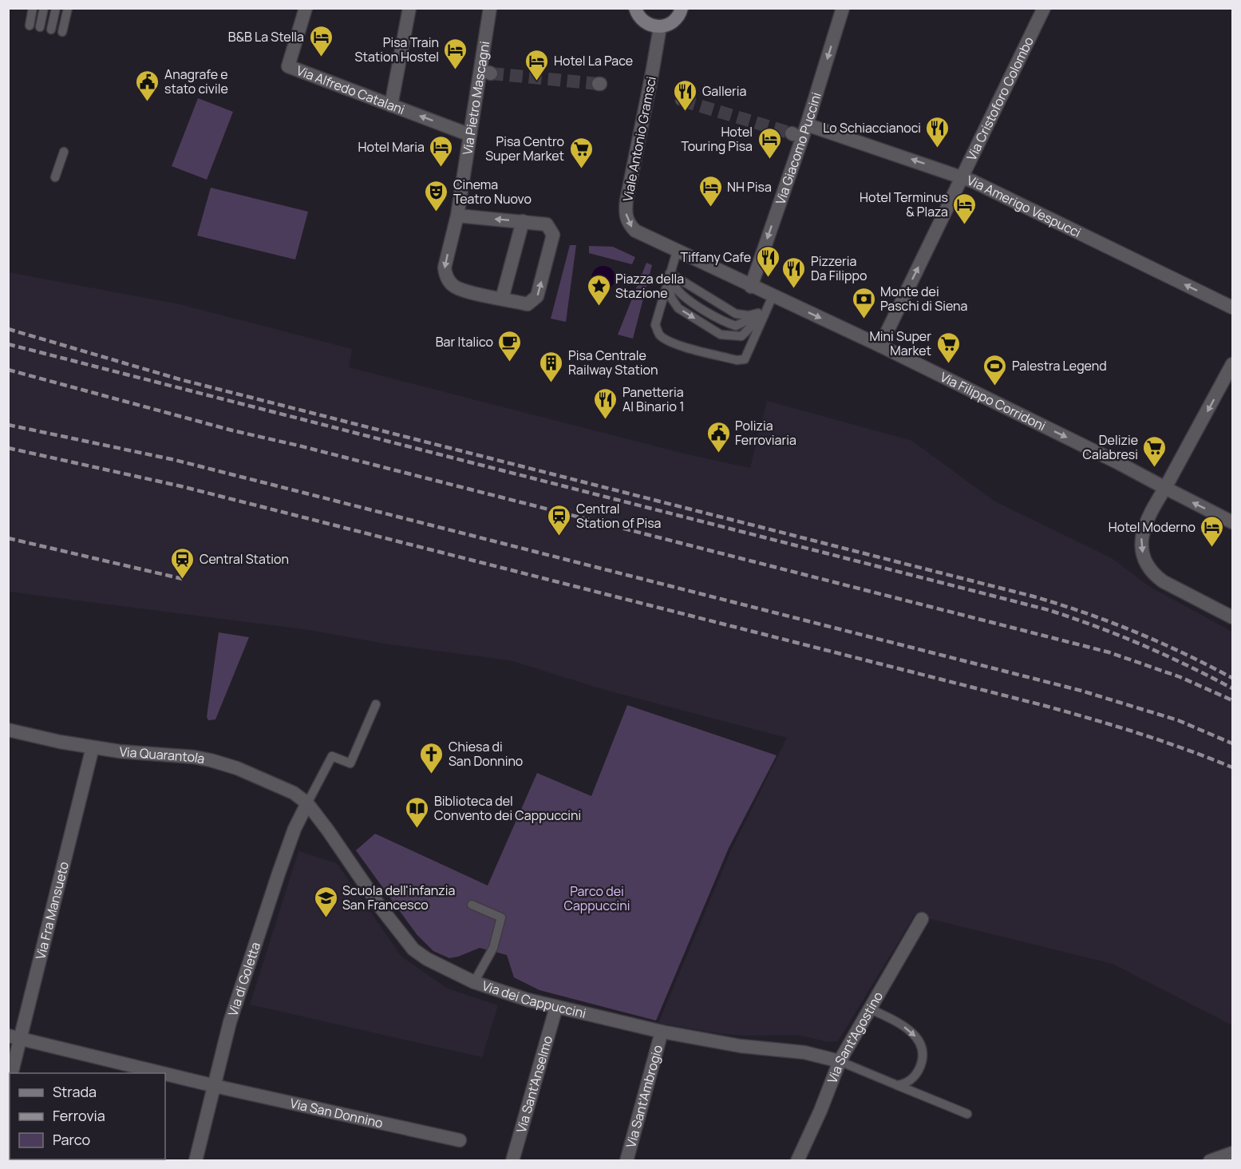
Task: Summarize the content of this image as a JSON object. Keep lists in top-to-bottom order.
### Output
{
  "streets": {
    "street": [
      "Via Alfredo Catalani",
      "Via Pietro Mascagni",
      "Via Cristoforo Colombo",
      "Viale Antonio Gramsci",
      "Via Giacomo Puccini",
      "Via Amerigo Vespucci",
      "Via Filippo Corridoni",
      "Via Quarantola",
      "Via Fra Mansueto",
      "Via di Goletta",
      "Via dei Cappuccini",
      "Via Sant'Agostino",
      "Via Sant'Anselmo",
      "Via Sant'Ambrogio",
      "Via San Donnino"
    ]
  },
  "crossings": [
    ["Via Alfredo Catalani", "Via Pietro Mascagni"],
    ["Via Cristoforo Colombo", "Via Amerigo Vespucci"],
    ["Via Cristoforo Colombo", "Via Filippo Corridoni"],
    ["Via Giacomo Puccini", "Via Amerigo Vespucci"],
    ["Via Giacomo Puccini", "Via Filippo Corridoni"],
    ["Via Quarantola", "Via Fra Mansueto"],
    ["Via Quarantola", "Via di Goletta"],
    ["Via Quarantola", "Via dei Cappuccini"],
    ["Via Fra Mansueto", "Via San Donnino"],
    ["Via di Goletta", "Via dei Cappuccini"],
    ["Via di Goletta", "Via San Donnino"],
    ["Via dei Cappuccini", "Via Sant'Agostino"],
    ["Via dei Cappuccini", "Via Sant'Anselmo"],
    ["Via dei Cappuccini", "Via Sant'Ambrogio"]
  ],
  "one_way": [
    "Via Cristoforo Colombo",
    "Viale Antonio Gramsci",
    "Via Giacomo Puccini",
    "Via Amerigo Vespucci"
  ],
  "parks": ["Parco dei Cappuccini"],
  "places": {
    "hotel": [
      "B&B La Stella",
      "Pisa Train Station Hostel",
      "Hotel La Pace",
      "Hotel Touring Pisa",
      "Hotel Maria",
      "NH Pisa",
      "Hotel Terminus & Plaza",
      "Hotel Moderno"
    ],
    "public building": ["Anagrafe e stato civile", "Polizia Ferroviaria"],
    "restaurant": [
      "Galleria",
      "Lo Schiaccianoci",
      "Tiffany Cafe",
      "Pizzeria Da Filippo",
      "Panetteria Al Binario 1"
    ],
    "supermarket": ["Pisa Centro Super Market", "Mini Super Market", "Delizie Calabresi"],
    "theatre": ["Cinema Teatro Nuovo"],
    "place": ["Piazza della Stazione"],
    "bank": ["Monte dei Paschi di Siena"],
    "cafe": ["Bar Italico"],
    "building": ["Pisa Centrale Railway Station"],
    "sports": ["Palestra Legend"],
    "station": ["Central Station of Pisa", "Central Station"],
    "church": ["Chiesa di San Donnino"],
    "library": ["Biblioteca del Convento dei Cappuccini"],
    "school or university": ["Scuola dell'infanzia San Francesco"]
  },
  "legend": ["Strada", "Ferrovia", "Parco"]
}
